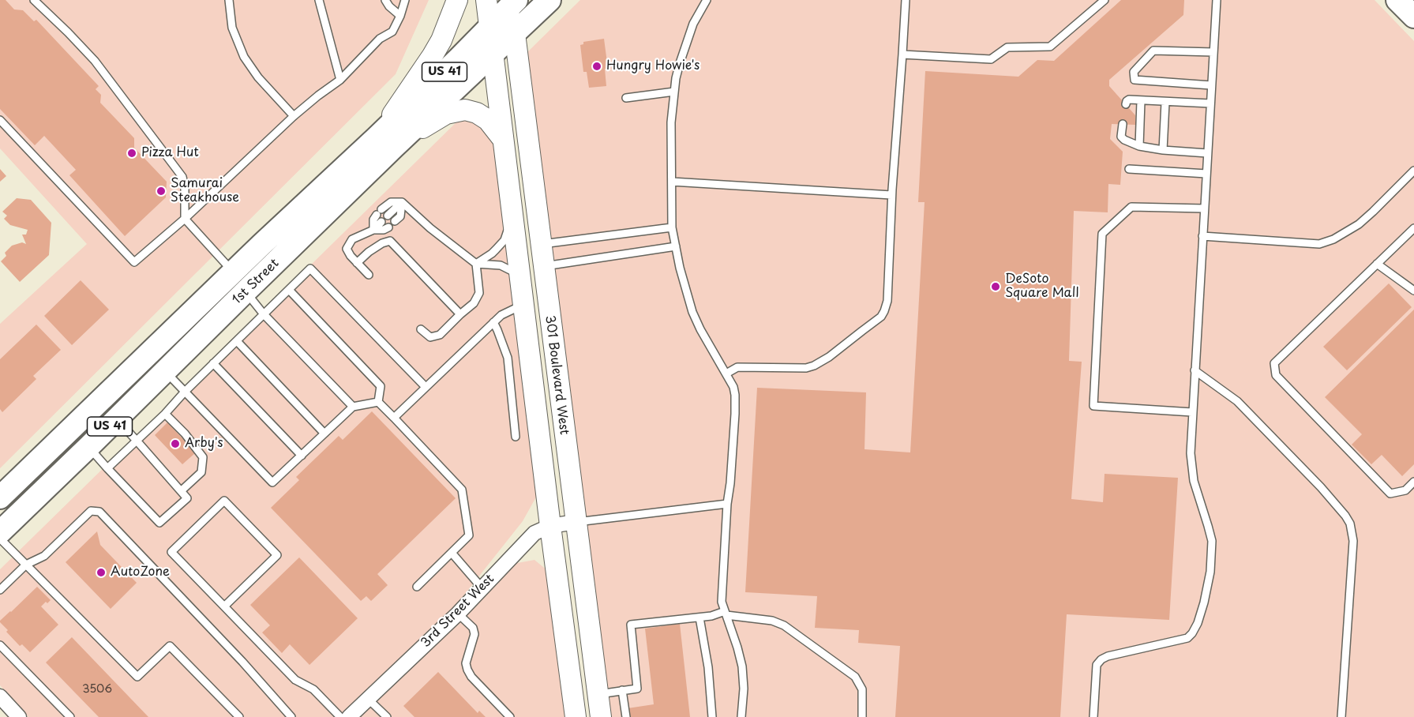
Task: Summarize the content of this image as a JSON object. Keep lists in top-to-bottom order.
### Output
{
  "streets": {
    "main road": ["US 41", "1st Street", "301 Boulevard West"],
    "street": ["3rd Street West"]
  },
  "crossings": [
    ["US 41", "1st Street"],
    ["US 41", "301 Boulevard West"],
    ["1st Street", "301 Boulevard West"],
    ["301 Boulevard West", "3rd Street West"]
  ],
  "places": [
    "Hungry Howie's",
    "Pizza Hut",
    "Samurai Steakhouse",
    "DeSoto Square Mall",
    "Arby's",
    "AutoZone"
  ],
  "house_numbers": ["3506"]
}
